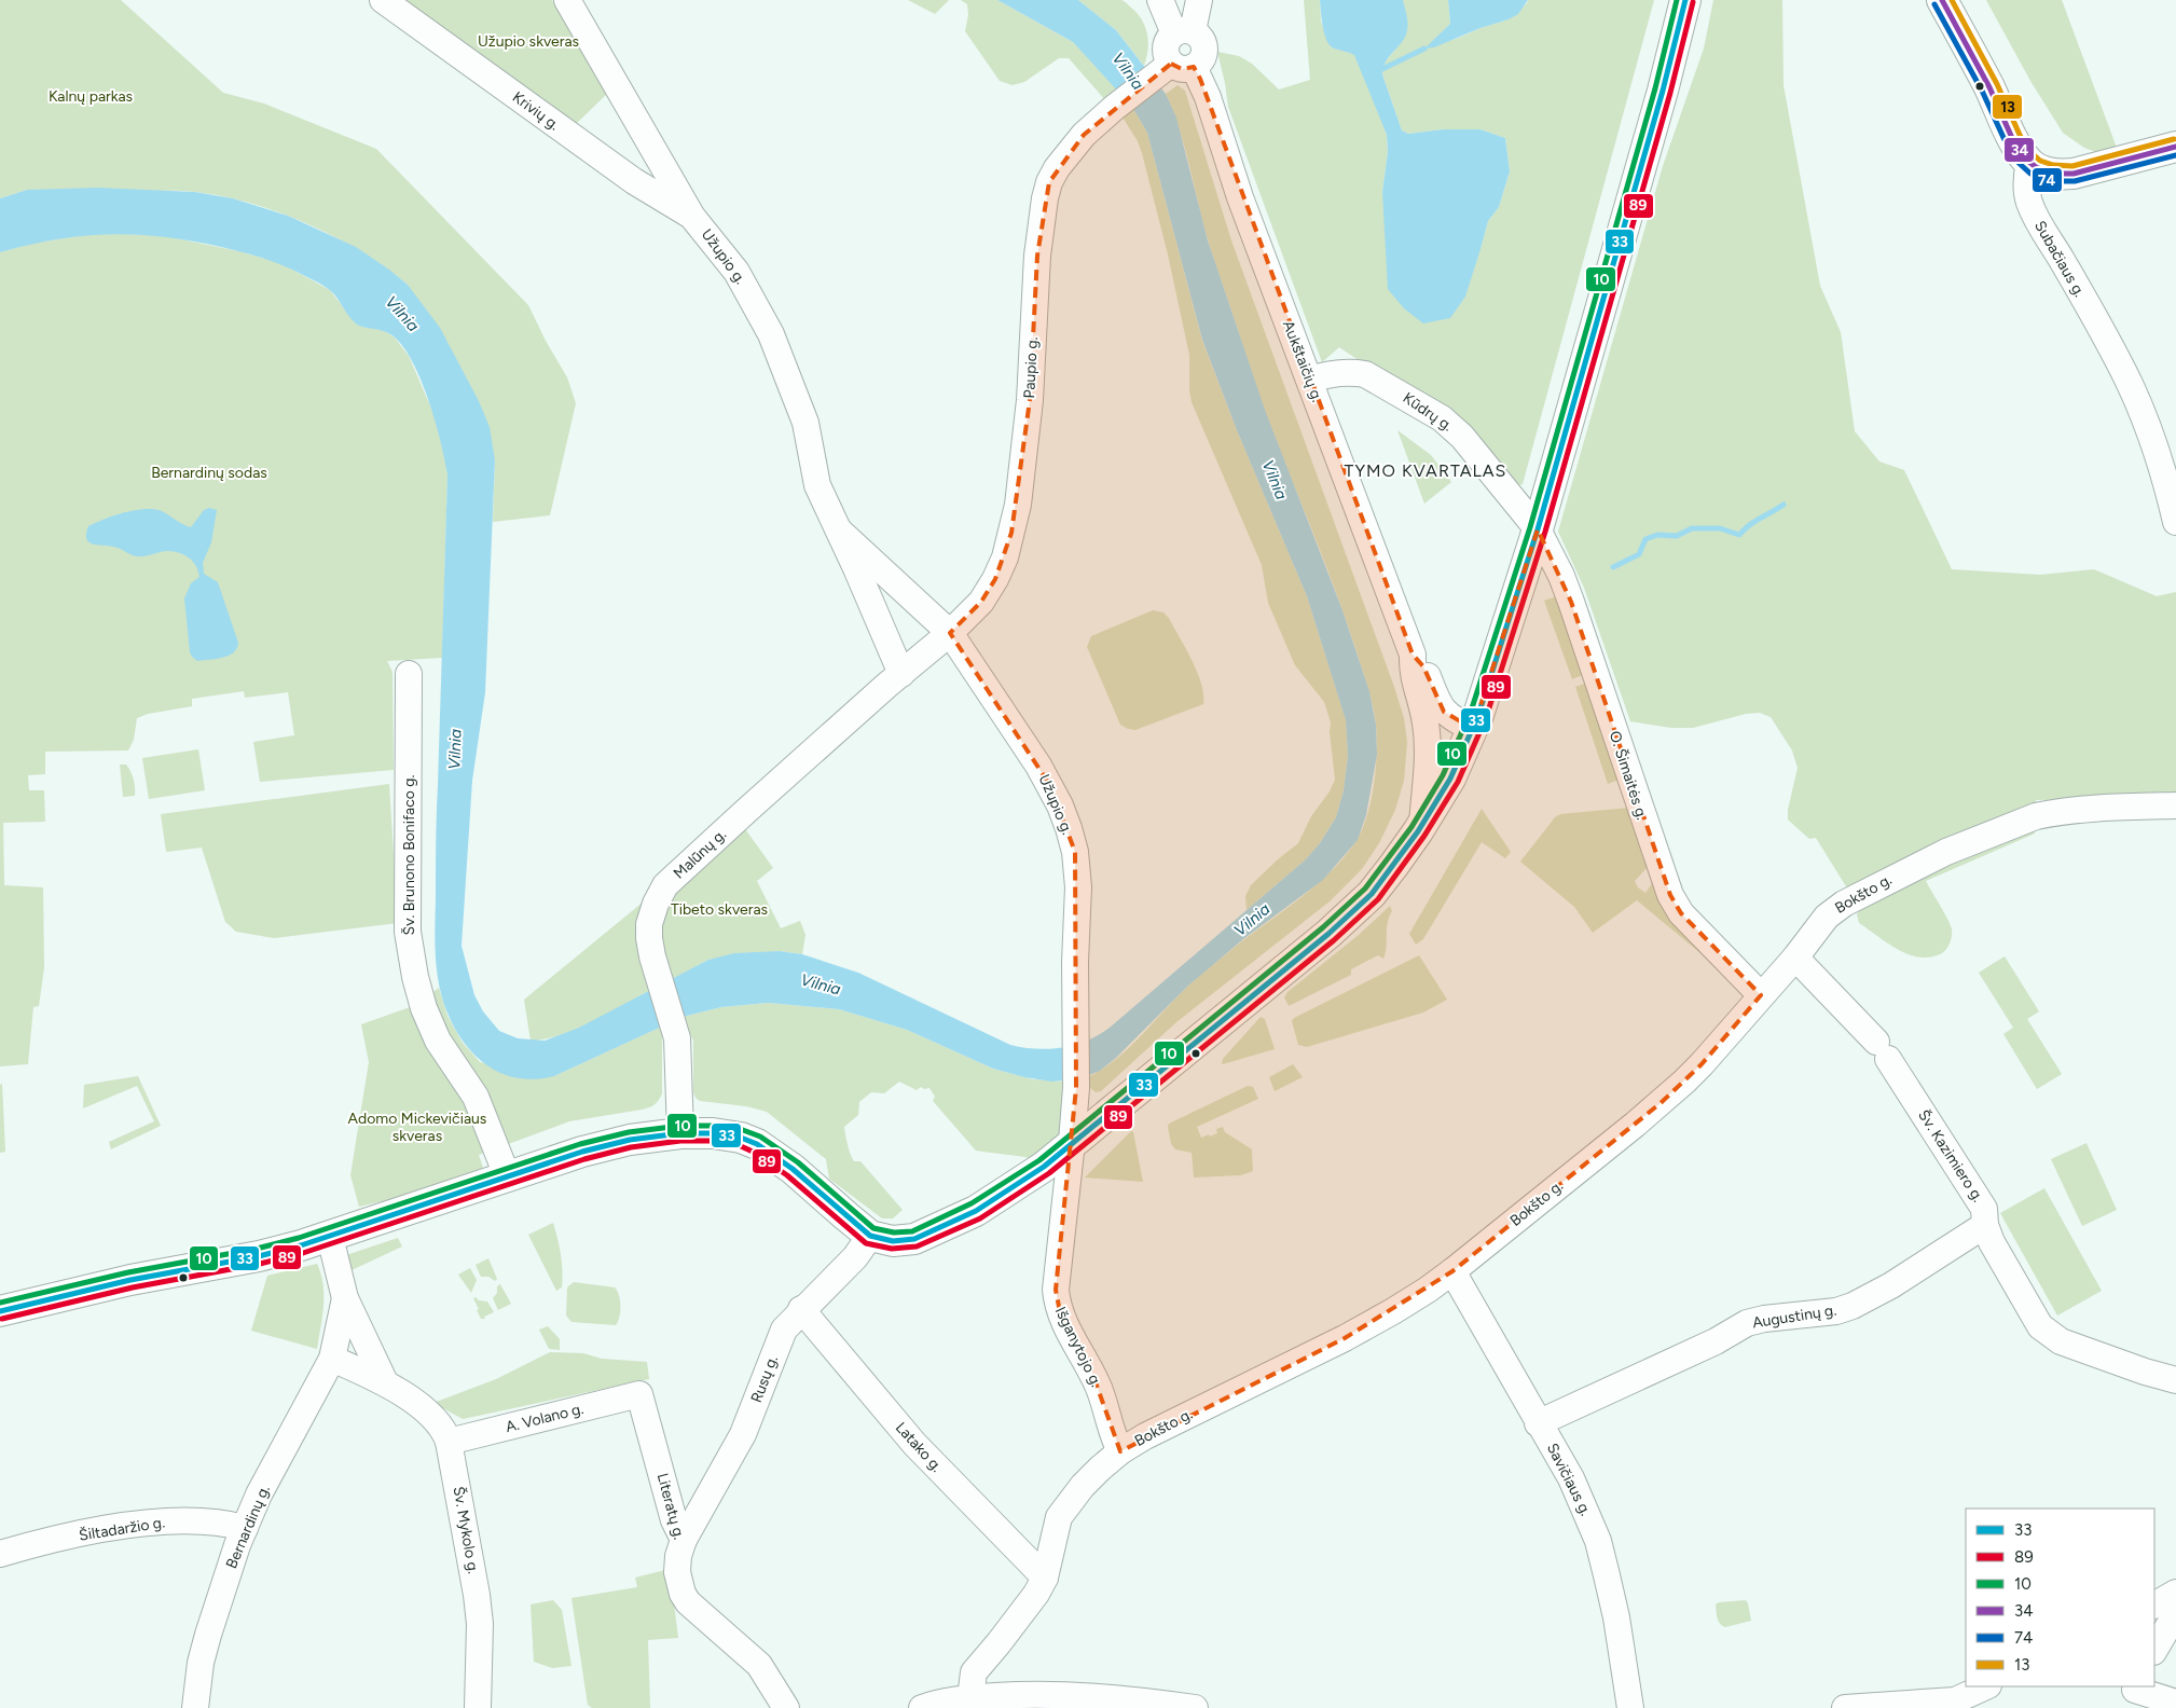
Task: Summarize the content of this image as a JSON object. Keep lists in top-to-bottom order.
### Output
{
  "streets": {
    "street": [
      "Krivių g.",
      "Užupio g.",
      "Subačiaus g.",
      "Aukštaičių g.",
      "Paupio g.",
      "Kūdrų g.",
      "O. Šimaitės g.",
      "Malūnų g.",
      "Šv. Brunono Bonifaco g.",
      "Bokšto g.",
      "Šv. Kazimiero g.",
      "Augustinų g.",
      "Išganytojo g.",
      "Rusų g.",
      "A. Volano g.",
      "Latako g.",
      "Savičiaus g.",
      "Literatų g.",
      "Bernardinų g.",
      "Šiltadaržio g.",
      "Šv. Mykolo g."
    ]
  },
  "crossings": [
    ["Krivių g.", "Užupio g."],
    ["Užupio g.", "Paupio g."],
    ["Užupio g.", "Malūnų g."],
    ["Užupio g.", "Išganytojo g."],
    ["Aukštaičių g.", "Paupio g."],
    ["Aukštaičių g.", "Kūdrų g."],
    ["Kūdrų g.", "O. Šimaitės g."],
    ["O. Šimaitės g.", "Bokšto g."],
    ["Bokšto g.", "Šv. Kazimiero g."],
    ["Bokšto g.", "Išganytojo g."],
    ["Bokšto g.", "Latako g."],
    ["Bokšto g.", "Savičiaus g."],
    ["Šv. Kazimiero g.", "Augustinų g."],
    ["Augustinų g.", "Savičiaus g."],
    ["Rusų g.", "Latako g."],
    ["Rusų g.", "Literatų g."],
    ["A. Volano g.", "Literatų g."],
    ["A. Volano g.", "Šv. Mykolo g."],
    ["Bernardinų g.", "Šiltadaržio g."],
    ["Bernardinų g.", "Šv. Mykolo g."]
  ],
  "districts": ["TYMO KVARTALAS"],
  "water": ["Vilnia"],
  "parks": [
    "Užupio skveras",
    "Kalnų parkas",
    "Bernardinų sodas",
    "Tibeto skveras",
    "Adomo Mickevičiaus skveras"
  ],
  "lines": [
    "transit line 33",
    "transit line 10",
    "transit line 34",
    "transit line 13",
    "transit line 89",
    "transit line 74"
  ],
  "legend": [
    "33",
    "89",
    "10",
    "34",
    "74",
    "13"
  ]
}
